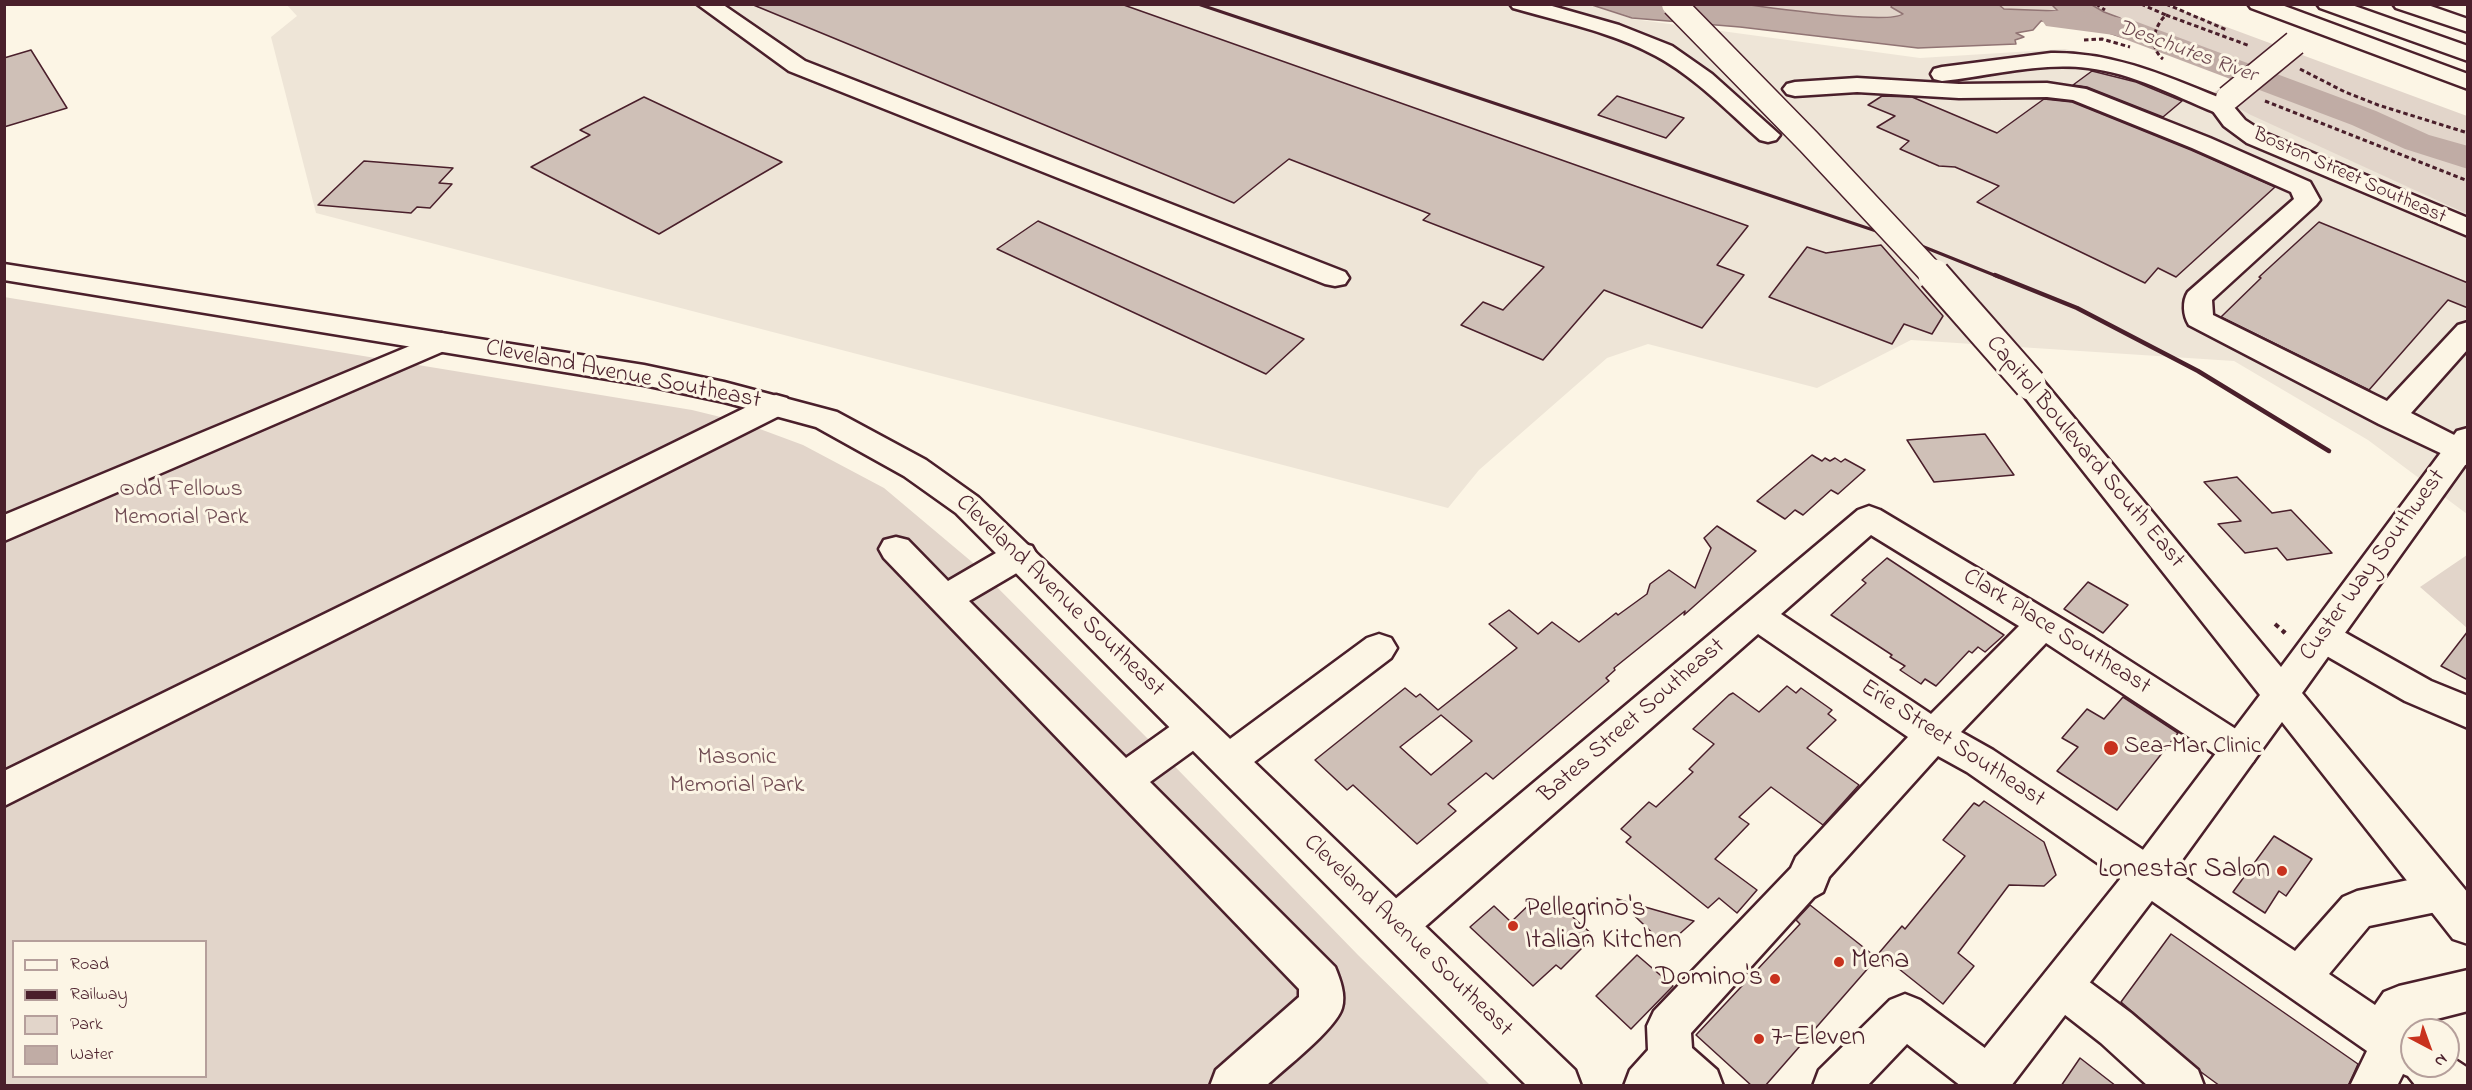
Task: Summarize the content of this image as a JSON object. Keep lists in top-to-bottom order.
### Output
{
  "streets": {
    "main road": [
      "Boston Street Southeast",
      "Cleveland Avenue Southeast",
      "Capitol Boulevard South East",
      "Custer Way Southwest",
      "Clark Place Southeast",
      "Bates Street Southeast",
      "Erie Street Southeast"
    ]
  },
  "crossings": [
    ["Cleveland Avenue Southeast", "Bates Street Southeast"],
    ["Capitol Boulevard South East", "Custer Way Southwest"],
    ["Custer Way Southwest", "Clark Place Southeast"],
    ["Custer Way Southwest", "Erie Street Southeast"],
    ["Clark Place Southeast", "Bates Street Southeast"],
    ["Bates Street Southeast", "Erie Street Southeast"]
  ],
  "water": ["Deschutes River"],
  "parks": ["Odd Fellows Memorial Park", "Masonic Memorial Park"],
  "places": [
    "Sea-Mar Clinic",
    "Lonestar Salon",
    "Pellegrino's Italian Kitchen",
    "Mena",
    "Domino's",
    "7-Eleven"
  ],
  "legend": [
    "Road",
    "Railway",
    "Park",
    "Water"
  ],
  "north": "bottom right"
}
